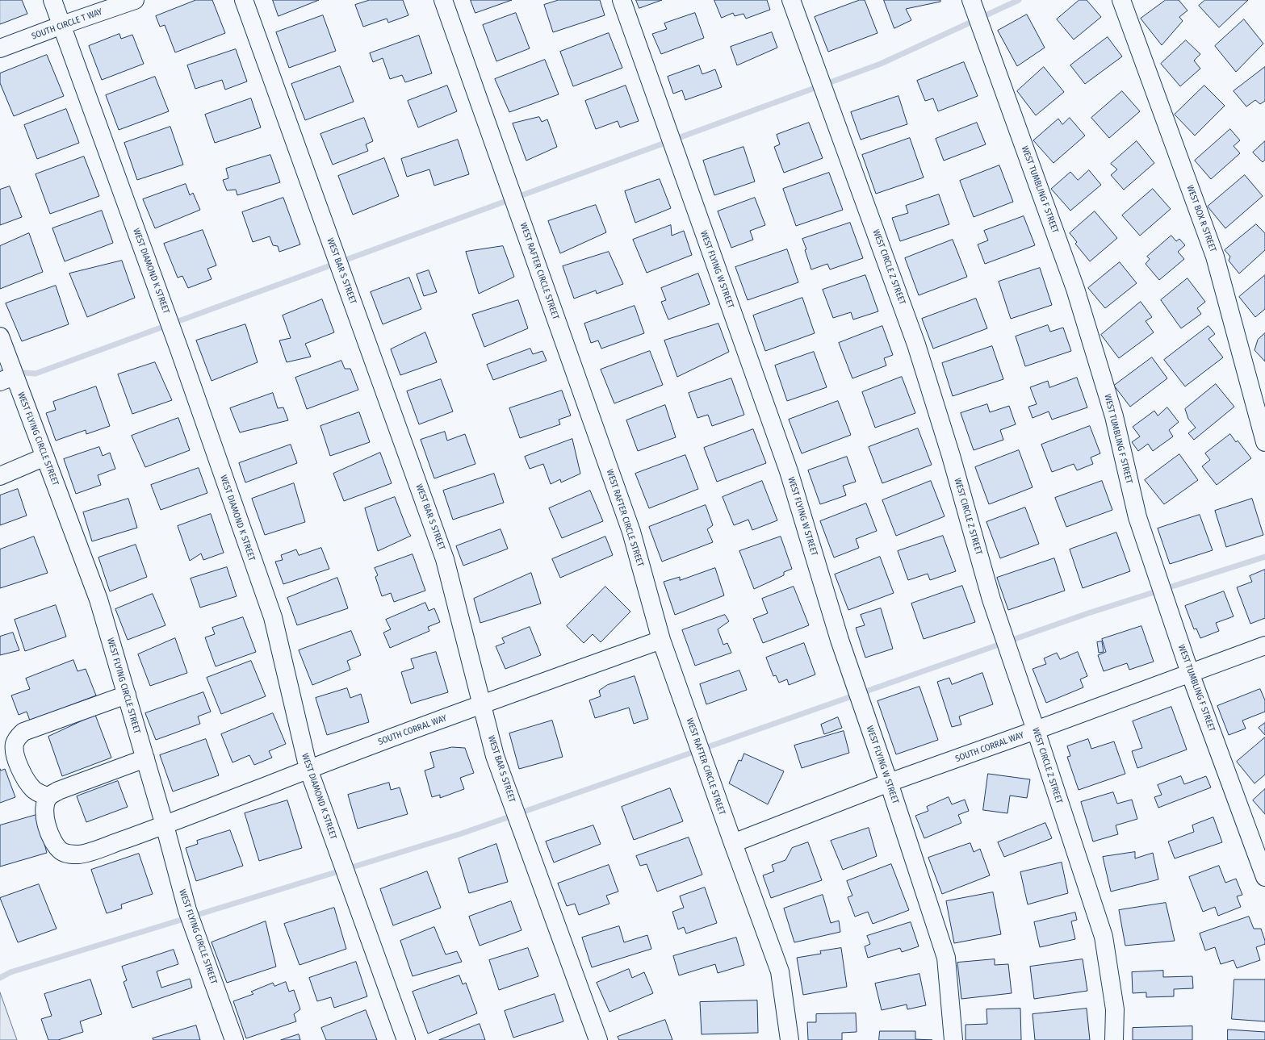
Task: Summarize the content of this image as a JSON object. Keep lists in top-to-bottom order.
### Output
{
  "streets": {
    "street": [
      "SOUTH CIRCLE T WAY",
      "WEST TUMBLING F STREET",
      "WEST BOX R STREET",
      "WEST CIRCLE Z STREET",
      "WEST FLYING W STREET",
      "WEST DIAMOND K STREET",
      "WEST BAR S STREET",
      "WEST RAFTER CIRCLE STREET",
      "WEST FLYING CIRCLE STREET",
      "SOUTH CORRAL WAY"
    ]
  },
  "crossings": [
    ["SOUTH CIRCLE T WAY", "WEST DIAMOND K STREET"],
    ["WEST TUMBLING F STREET", "SOUTH CORRAL WAY"],
    ["WEST CIRCLE Z STREET", "SOUTH CORRAL WAY"],
    ["WEST FLYING W STREET", "SOUTH CORRAL WAY"],
    ["WEST DIAMOND K STREET", "SOUTH CORRAL WAY"],
    ["WEST BAR S STREET", "SOUTH CORRAL WAY"],
    ["WEST RAFTER CIRCLE STREET", "SOUTH CORRAL WAY"],
    ["WEST FLYING CIRCLE STREET", "SOUTH CORRAL WAY"]
  ]
}
